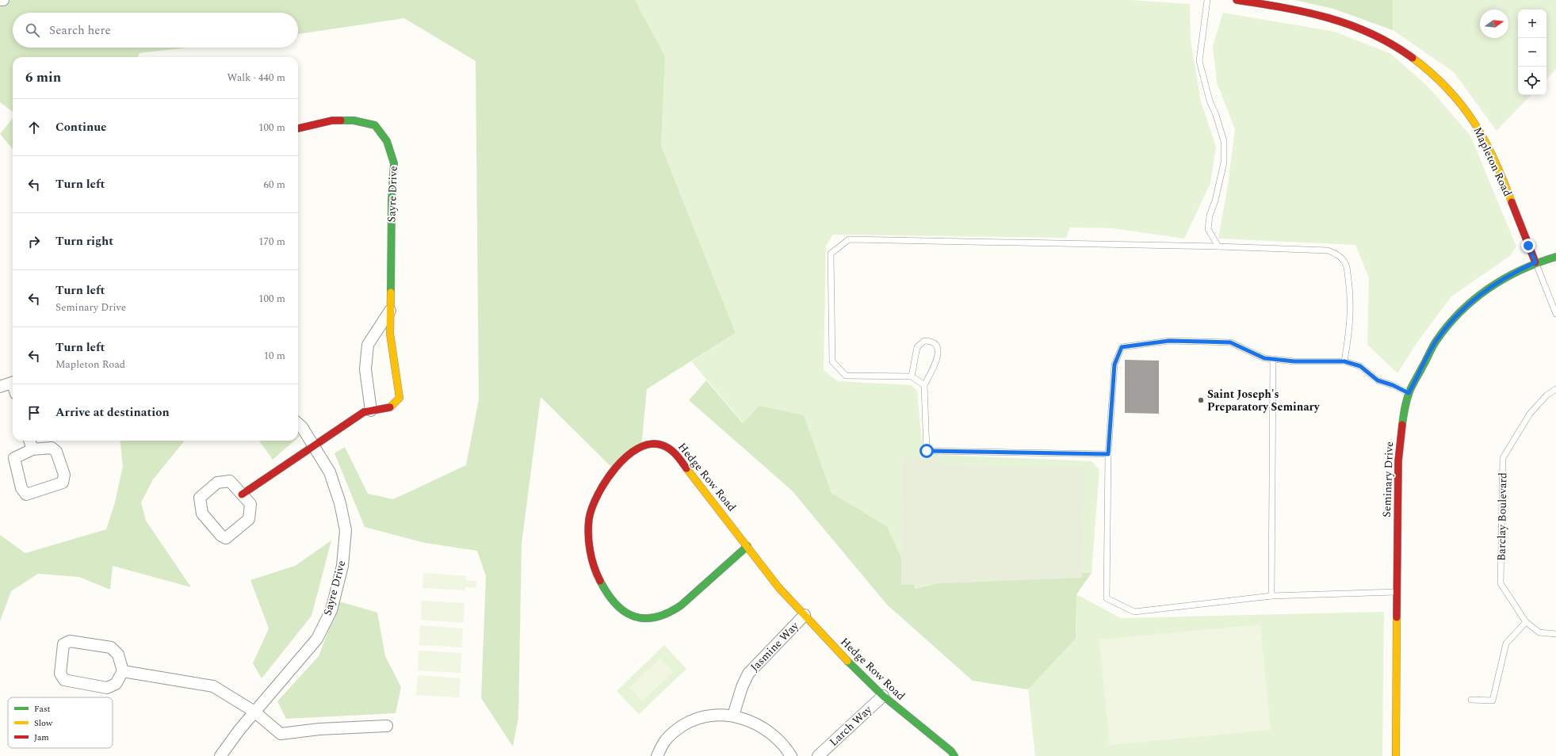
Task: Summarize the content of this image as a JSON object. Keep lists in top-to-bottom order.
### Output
{
  "streets": {
    "street": [
      "Mapleton Road",
      "Sayre Drive",
      "Hedge Row Road",
      "Seminary Drive",
      "Jasmine Way",
      "Larch Way"
    ],
    "lane": ["Barclay Boulevard"]
  },
  "crossings": [
    ["Mapleton Road", "Seminary Drive"],
    ["Hedge Row Road", "Jasmine Way"],
    ["Hedge Row Road", "Larch Way"]
  ],
  "places": ["Saint Joseph's Preparatory Seminary"],
  "legend": ["Fast", "Slow", "Jam"],
  "north": "right",
  "page": {
    "map_buttons": ["+", "−"],
    "search": "Search here",
    "heading": ["6 min", "Walk · 440 m"],
    "list": [
      ["Continue", "100 m"],
      ["Turn left", "60 m"],
      ["Turn right", "170 m"],
      ["Turn left", "Seminary Drive", "100 m"],
      ["Turn left", "Mapleton Road", "10 m"],
      "Arrive at destination"
    ]
  }
}
